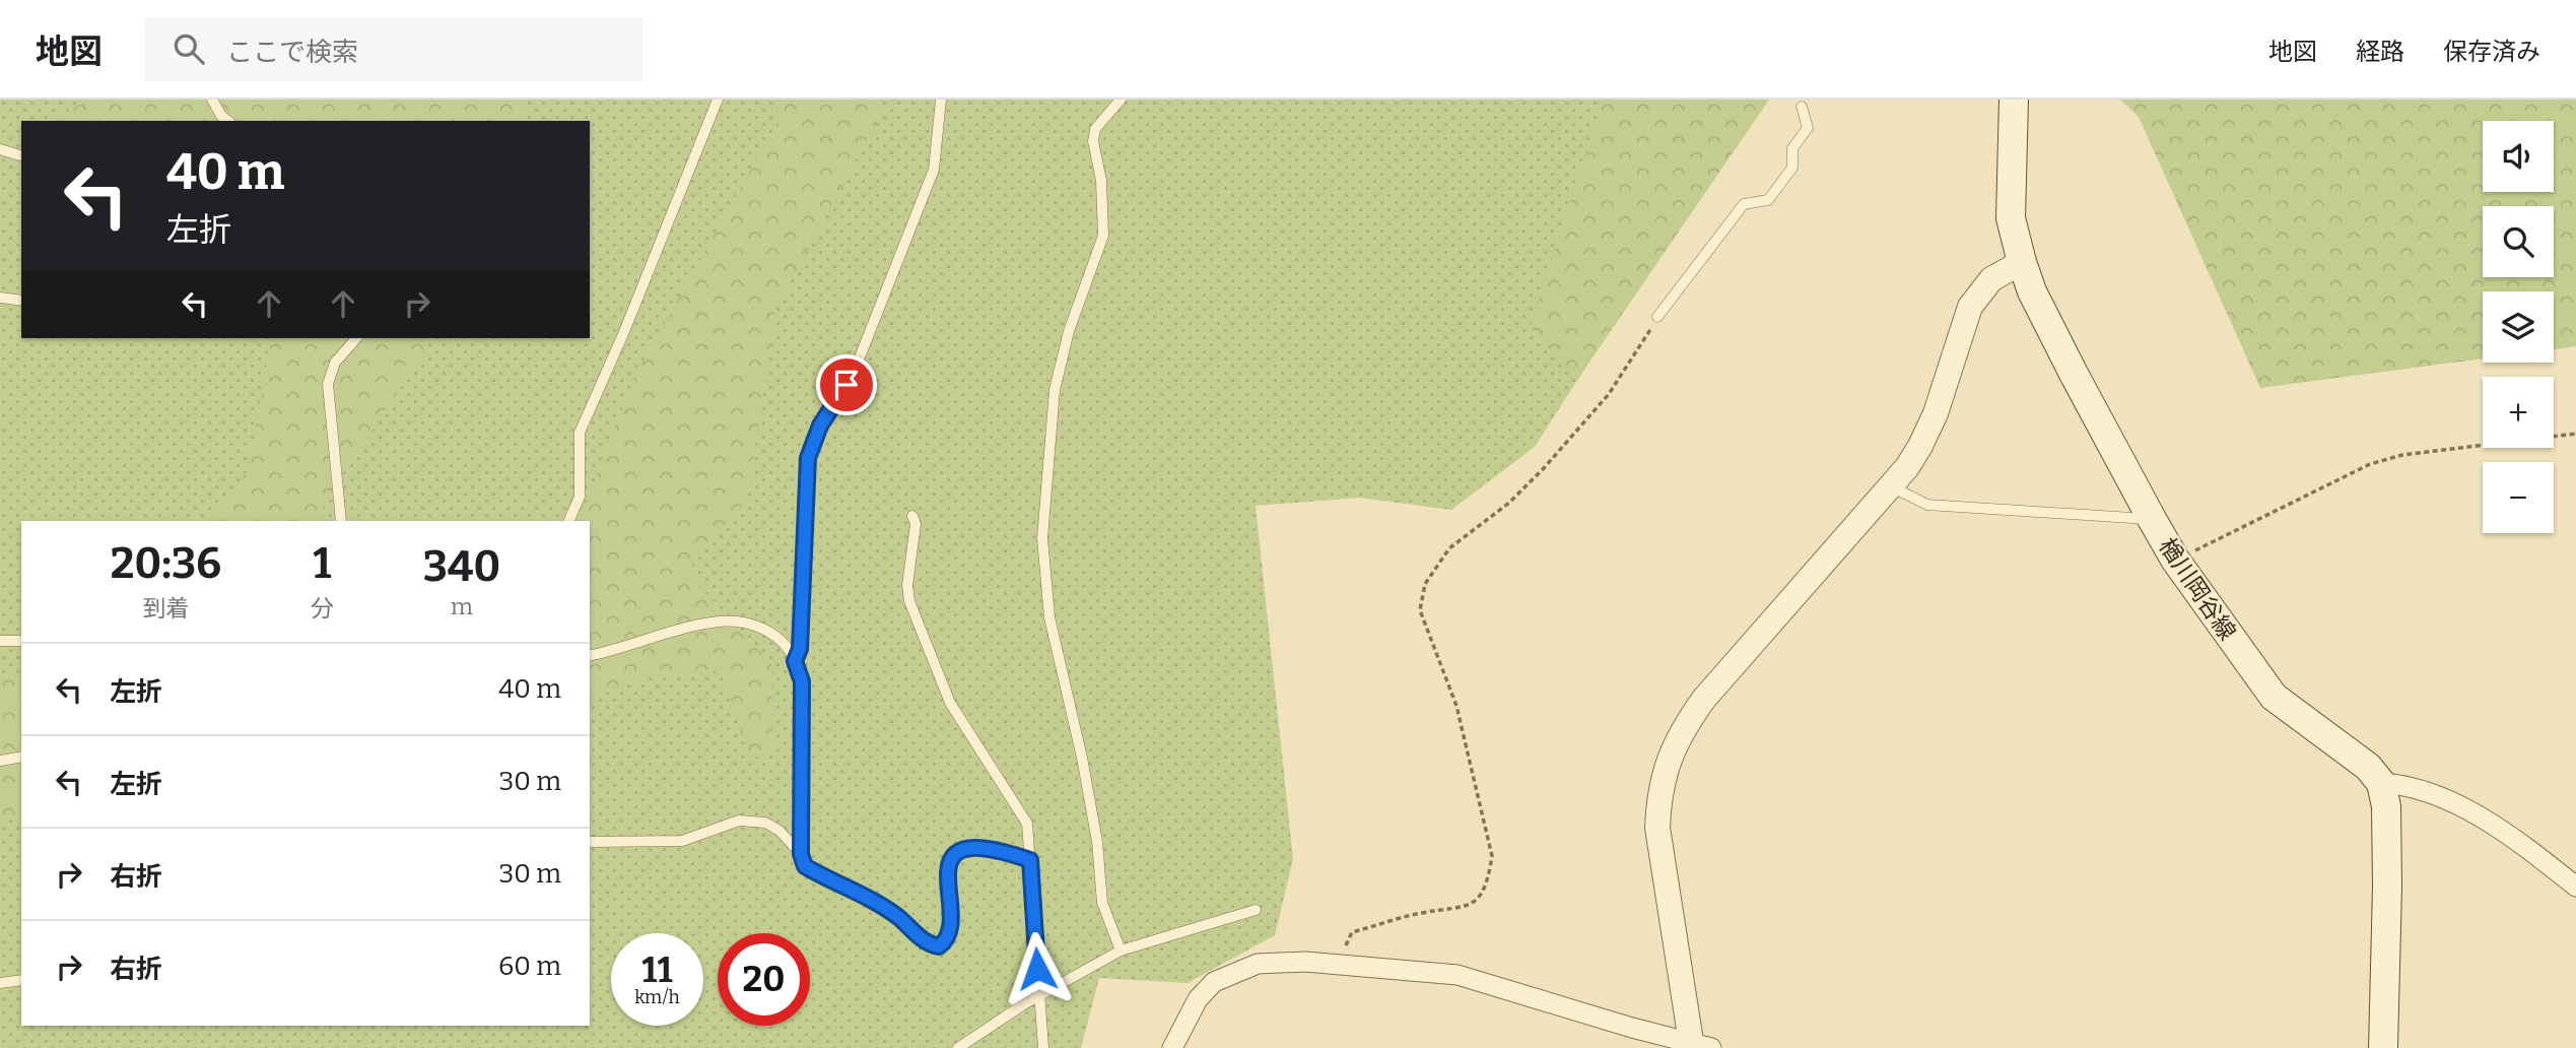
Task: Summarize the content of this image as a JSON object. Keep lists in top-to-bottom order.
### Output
{
  "streets": {
    "main road": ["楢川岡谷線"]
  },
  "page": {
    "header": "地図",
    "search": "ここで検索",
    "nav": ["地図", "経路", "保存済み"],
    "map_buttons": ["+", "−"],
    "turn": ["40 m", "左折"],
    "eta": [
      "20:36",
      "到着",
      "1",
      "分",
      "340",
      "m"
    ],
    "list": [
      {
        "name": "左折",
        "value": "40 m"
      },
      {
        "name": "左折",
        "value": "30 m"
      },
      {
        "name": "右折",
        "value": "30 m"
      },
      {
        "name": "右折",
        "value": "60 m"
      }
    ],
    "speed": "11 km/h",
    "limit": "20"
  }
}
